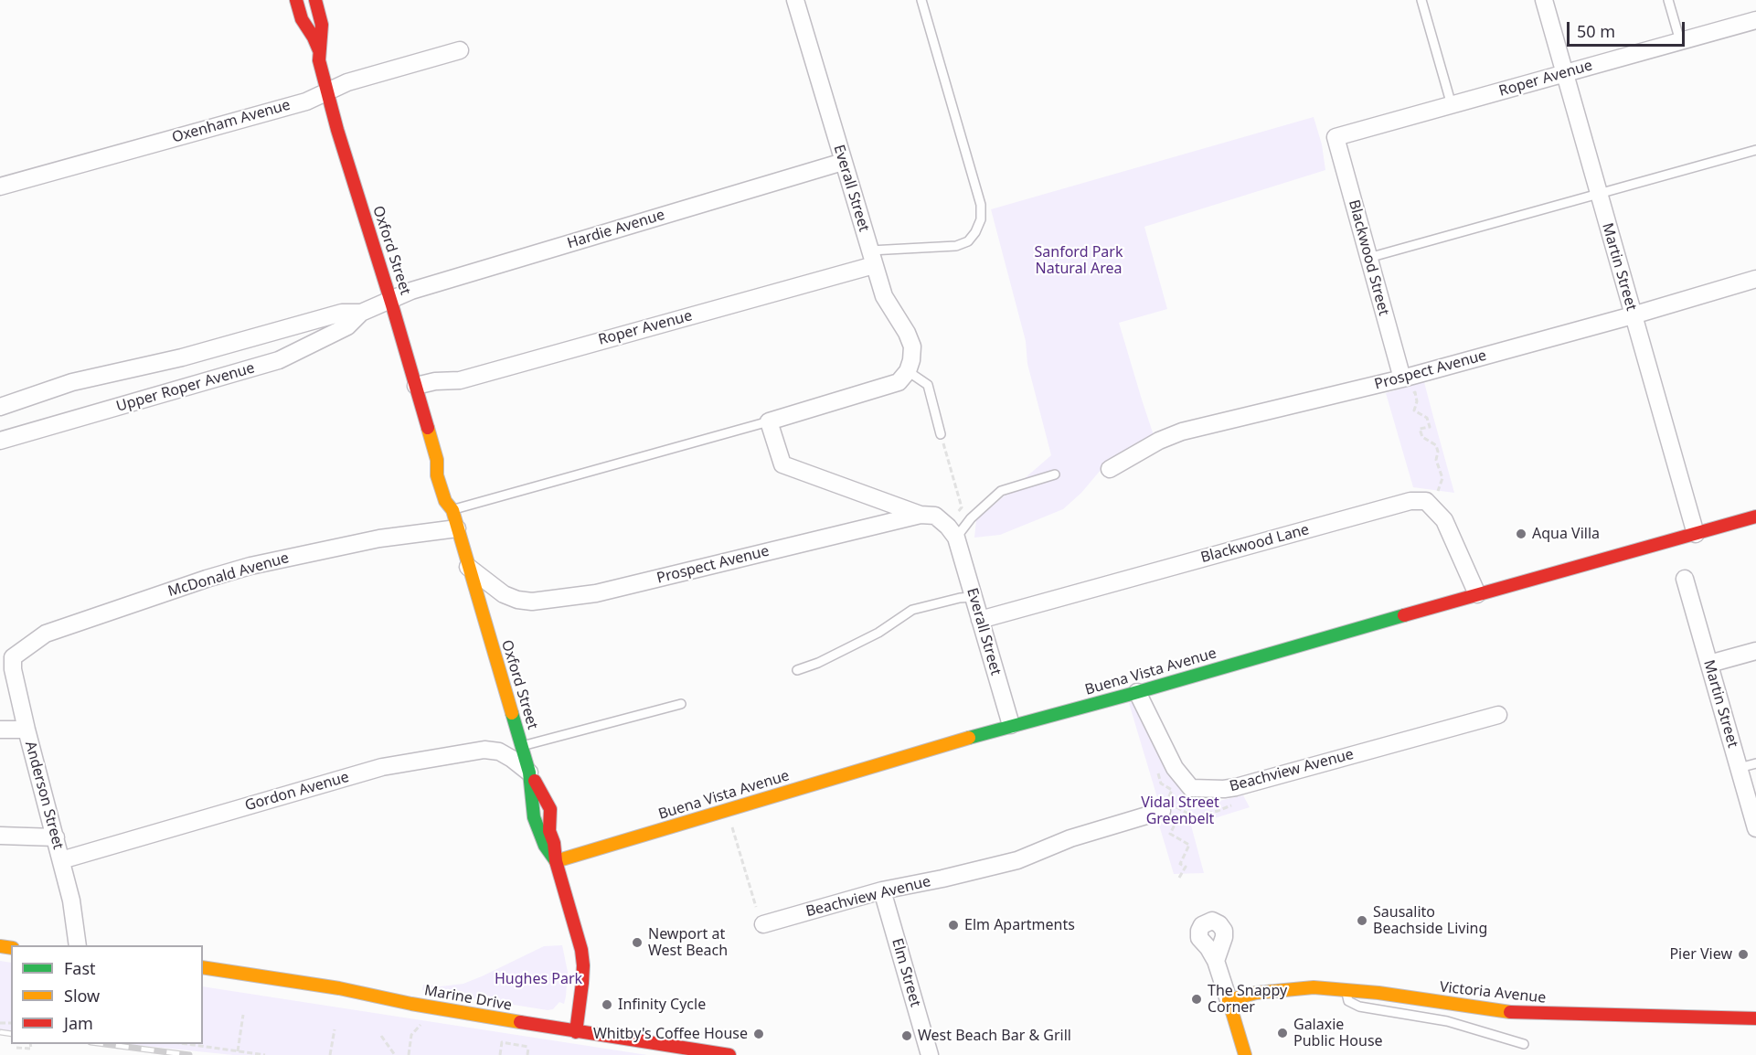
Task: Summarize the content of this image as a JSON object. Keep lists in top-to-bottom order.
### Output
{
  "streets": {
    "street": [
      "Roper Avenue",
      "Oxenham Avenue",
      "Everall Street",
      "Hardie Avenue",
      "Oxford Street",
      "Blackwood Street",
      "Martin Street",
      "Prospect Avenue",
      "Upper Roper Avenue",
      "Blackwood Lane",
      "McDonald Avenue",
      "Buena Vista Avenue",
      "Beachview Avenue",
      "Gordon Avenue",
      "Anderson Street",
      "Elm Street",
      "Victoria Avenue",
      "Marine Drive"
    ]
  },
  "crossings": [
    ["Roper Avenue", "Everall Street"],
    ["Roper Avenue", "Oxford Street"],
    ["Roper Avenue", "Blackwood Street"],
    ["Roper Avenue", "Martin Street"],
    ["Oxenham Avenue", "Oxford Street"],
    ["Everall Street", "Hardie Avenue"],
    ["Everall Street", "Blackwood Lane"],
    ["Everall Street", "Buena Vista Avenue"],
    ["Hardie Avenue", "Oxford Street"],
    ["Hardie Avenue", "Upper Roper Avenue"],
    ["Oxford Street", "Prospect Avenue"],
    ["Oxford Street", "Upper Roper Avenue"],
    ["Oxford Street", "McDonald Avenue"],
    ["Oxford Street", "Buena Vista Avenue"],
    ["Oxford Street", "Gordon Avenue"],
    ["Oxford Street", "Marine Drive"],
    ["Blackwood Street", "Prospect Avenue"],
    ["Martin Street", "Prospect Avenue"],
    ["Martin Street", "Buena Vista Avenue"],
    ["McDonald Avenue", "Anderson Street"],
    ["Buena Vista Avenue", "Beachview Avenue"],
    ["Beachview Avenue", "Elm Street"],
    ["Gordon Avenue", "Anderson Street"]
  ],
  "parks": ["Sanford Park Natural Area", "Vidal Street Greenbelt", "Hughes Park"],
  "places": [
    "Aqua Villa",
    "Sausalito Beachside Living",
    "Elm Apartments",
    "Newport at West Beach",
    "Pier View",
    "The Snappy Corner",
    "Infinity Cycle",
    "Galaxie Public House",
    "Whitby's Coffee House",
    "West Beach Bar & Grill"
  ],
  "legend": ["Fast", "Slow", "Jam"],
  "scale_bar": "50 m"
}
